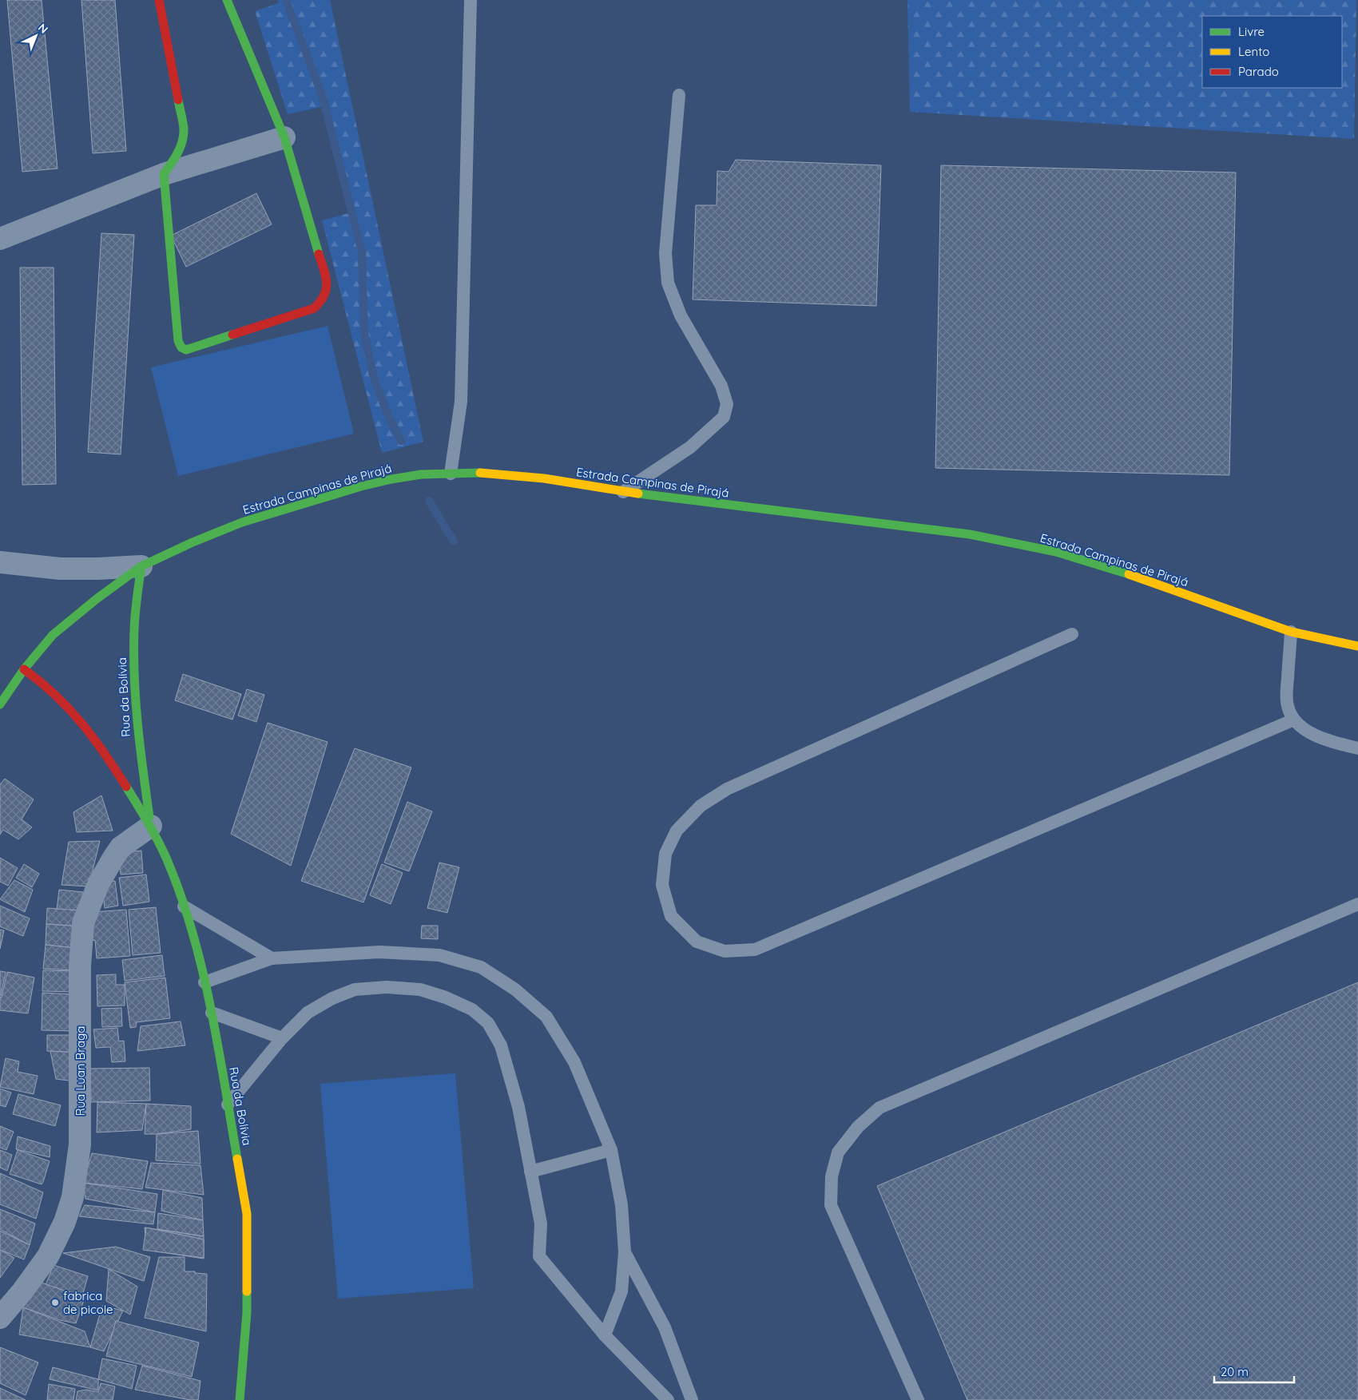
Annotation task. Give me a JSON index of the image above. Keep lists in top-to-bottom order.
{
  "streets": {
    "main road": ["Estrada Campinas de Pirajá", "Rua da Bolívia"],
    "street": ["Rua Luan Braga"]
  },
  "crossings": [
    ["Estrada Campinas de Pirajá", "Rua da Bolívia"],
    ["Rua da Bolívia", "Rua Luan Braga"]
  ],
  "places": ["fabrica de picole"],
  "legend": ["Livre", "Lento", "Parado"],
  "scale_bar": "20 m",
  "north": "top right"
}
